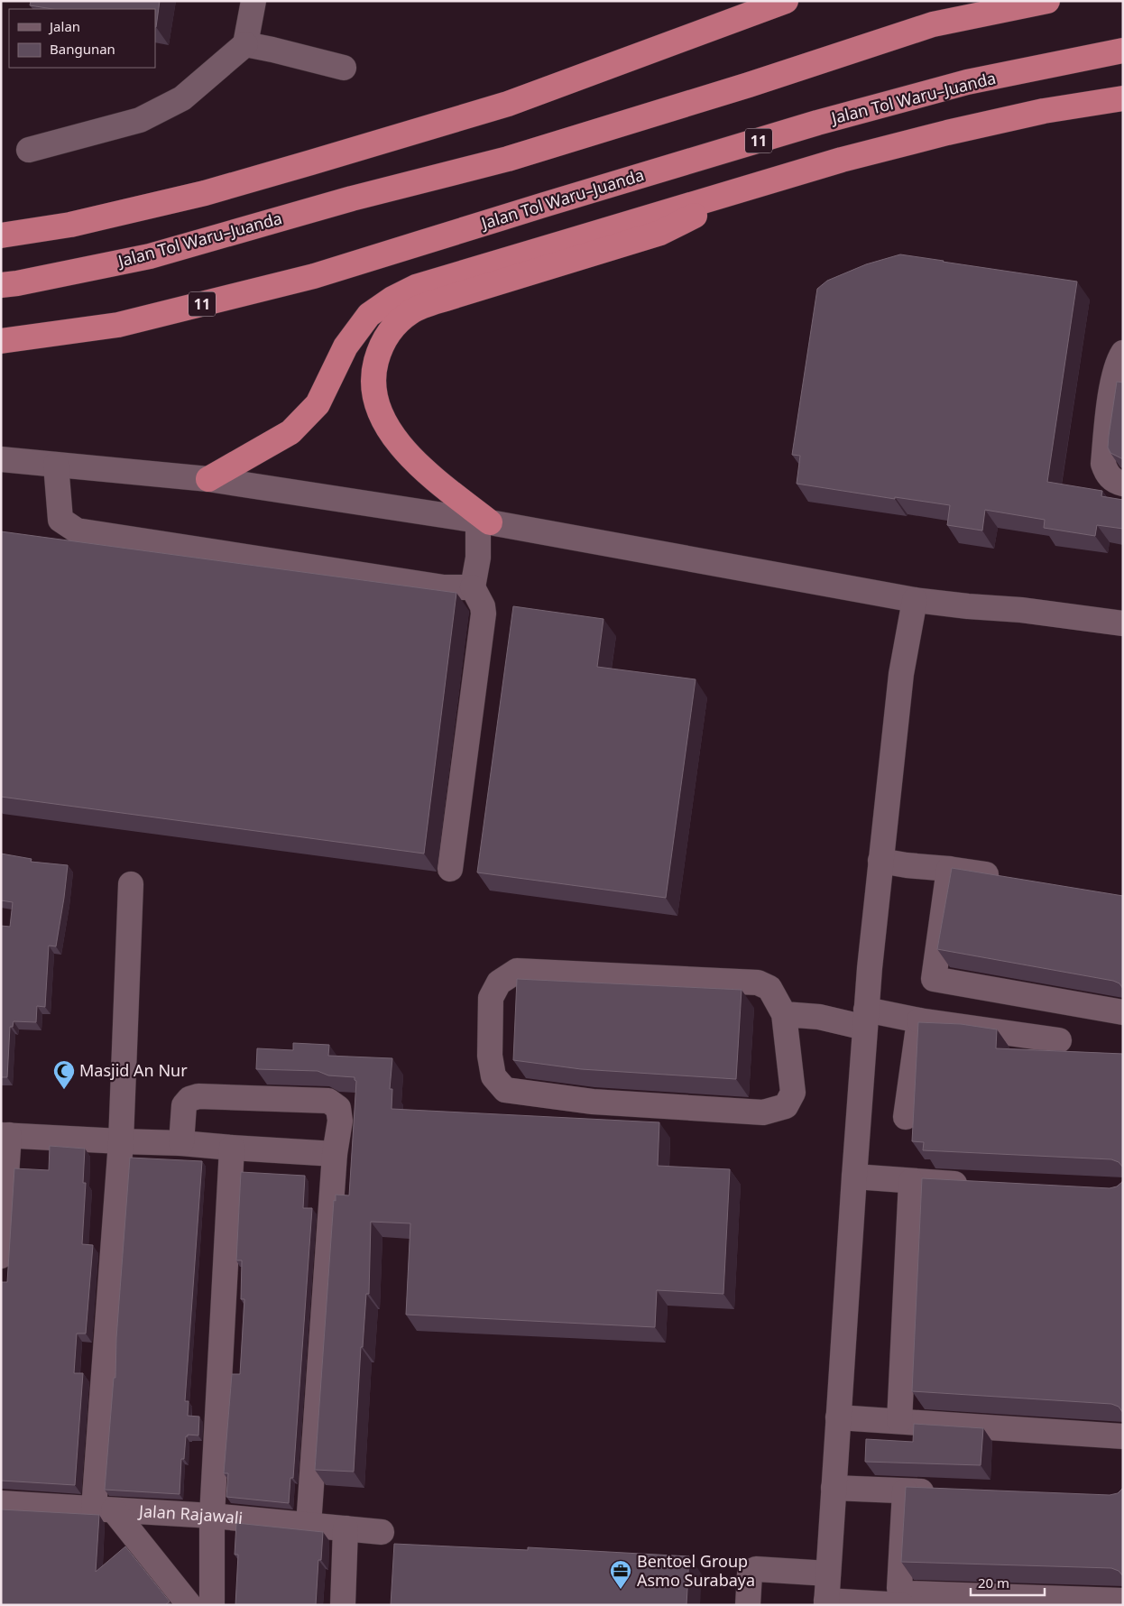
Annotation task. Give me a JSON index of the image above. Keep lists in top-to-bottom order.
{
  "streets": {
    "highway": ["Jalan Tol Waru–Juanda", "11"],
    "street": ["Jalan Rajawali"]
  },
  "places": {
    "mosque": ["Masjid An Nur"],
    "office": ["Bentoel Group Asmo Surabaya"]
  },
  "legend": ["Jalan", "Bangunan"],
  "scale_bar": "20 m"
}
